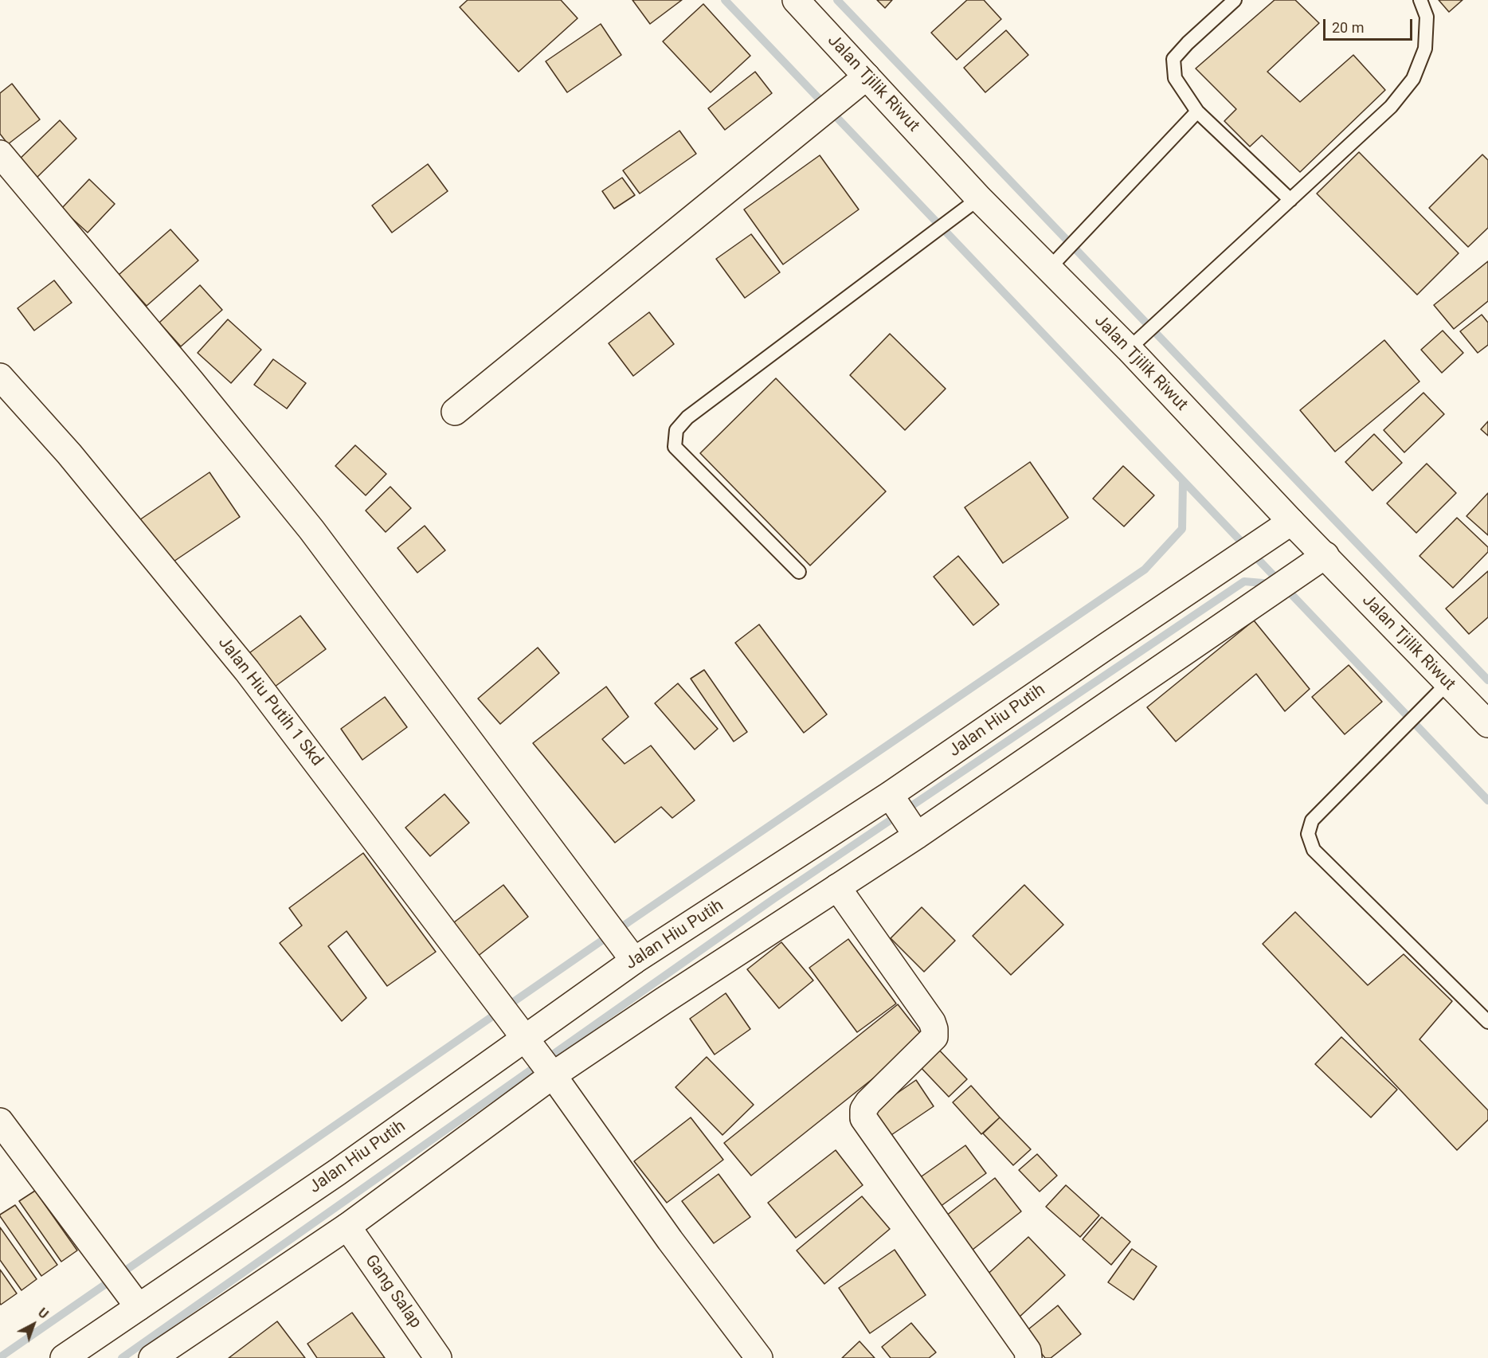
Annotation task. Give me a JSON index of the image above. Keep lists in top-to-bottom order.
{
  "streets": {
    "main road": [
      "Jalan Tjilik Riwut",
      "Jalan Hiu Putih 1 Skd",
      "Jalan Hiu Putih",
      "Gang Salap"
    ]
  },
  "crossings": [
    ["Jalan Tjilik Riwut", "Jalan Hiu Putih"],
    ["Jalan Hiu Putih 1 Skd", "Jalan Hiu Putih"]
  ],
  "scale_bar": "20 m",
  "north": "top right"
}
